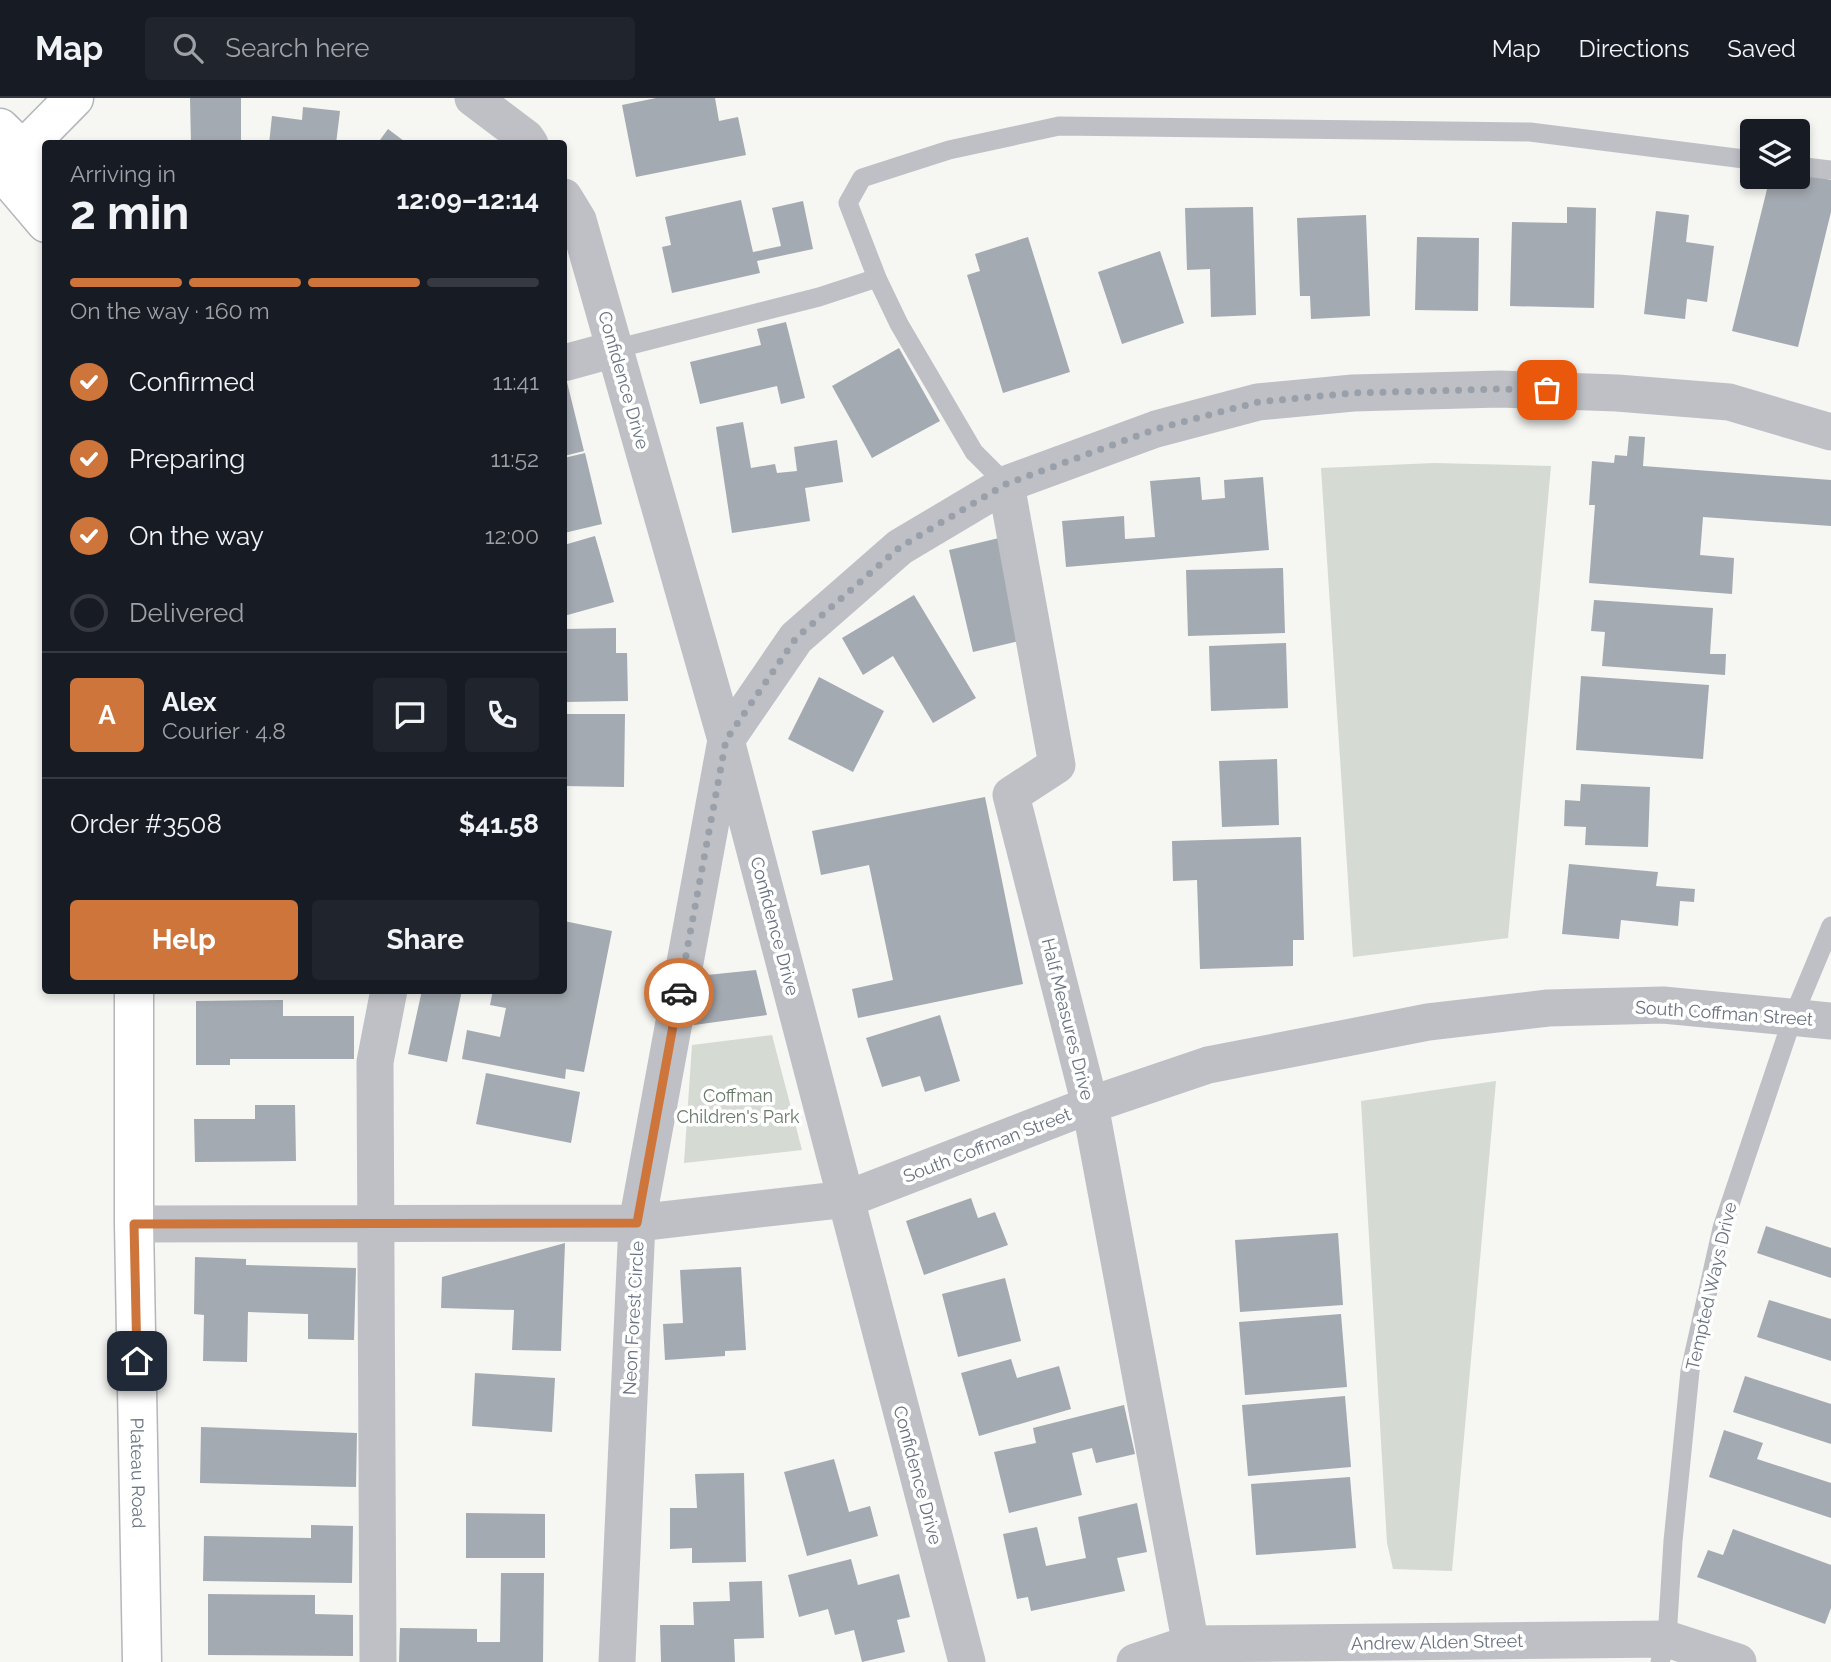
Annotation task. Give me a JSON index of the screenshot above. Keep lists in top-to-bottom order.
{
  "streets": {
    "street": [
      "Confidence Drive",
      "South Coffman Street",
      "Half Measures Drive",
      "Neon Forest Circle",
      "Plateau Road",
      "Andrew Alden Street"
    ],
    "lane": ["Tempted Ways Drive"]
  },
  "crossings": [
    ["Confidence Drive", "South Coffman Street"],
    ["Confidence Drive", "Neon Forest Circle"],
    ["South Coffman Street", "Half Measures Drive"],
    ["South Coffman Street", "Tempted Ways Drive"],
    ["South Coffman Street", "Neon Forest Circle"],
    ["South Coffman Street", "Plateau Road"],
    ["Half Measures Drive", "Neon Forest Circle"],
    ["Half Measures Drive", "Andrew Alden Street"],
    ["Tempted Ways Drive", "Andrew Alden Street"]
  ],
  "parks": ["Coffman Children's Park"],
  "page": {
    "header": "Map",
    "search": "Search here",
    "nav": ["Map", "Directions", "Saved"],
    "heading": ["2 min", "Arriving in", "12:09–12:14"],
    "panel": [
      "Alex",
      "Courier · 4.8",
      "Order #3508",
      "$41.58"
    ],
    "bar": "On the way · 160 m",
    "list": [
      ["Confirmed", "11:41"],
      ["Preparing", "11:52"],
      ["On the way", "12:00"],
      "Delivered"
    ],
    "round": "A",
    "buttons": ["Help", "Share"]
  }
}
